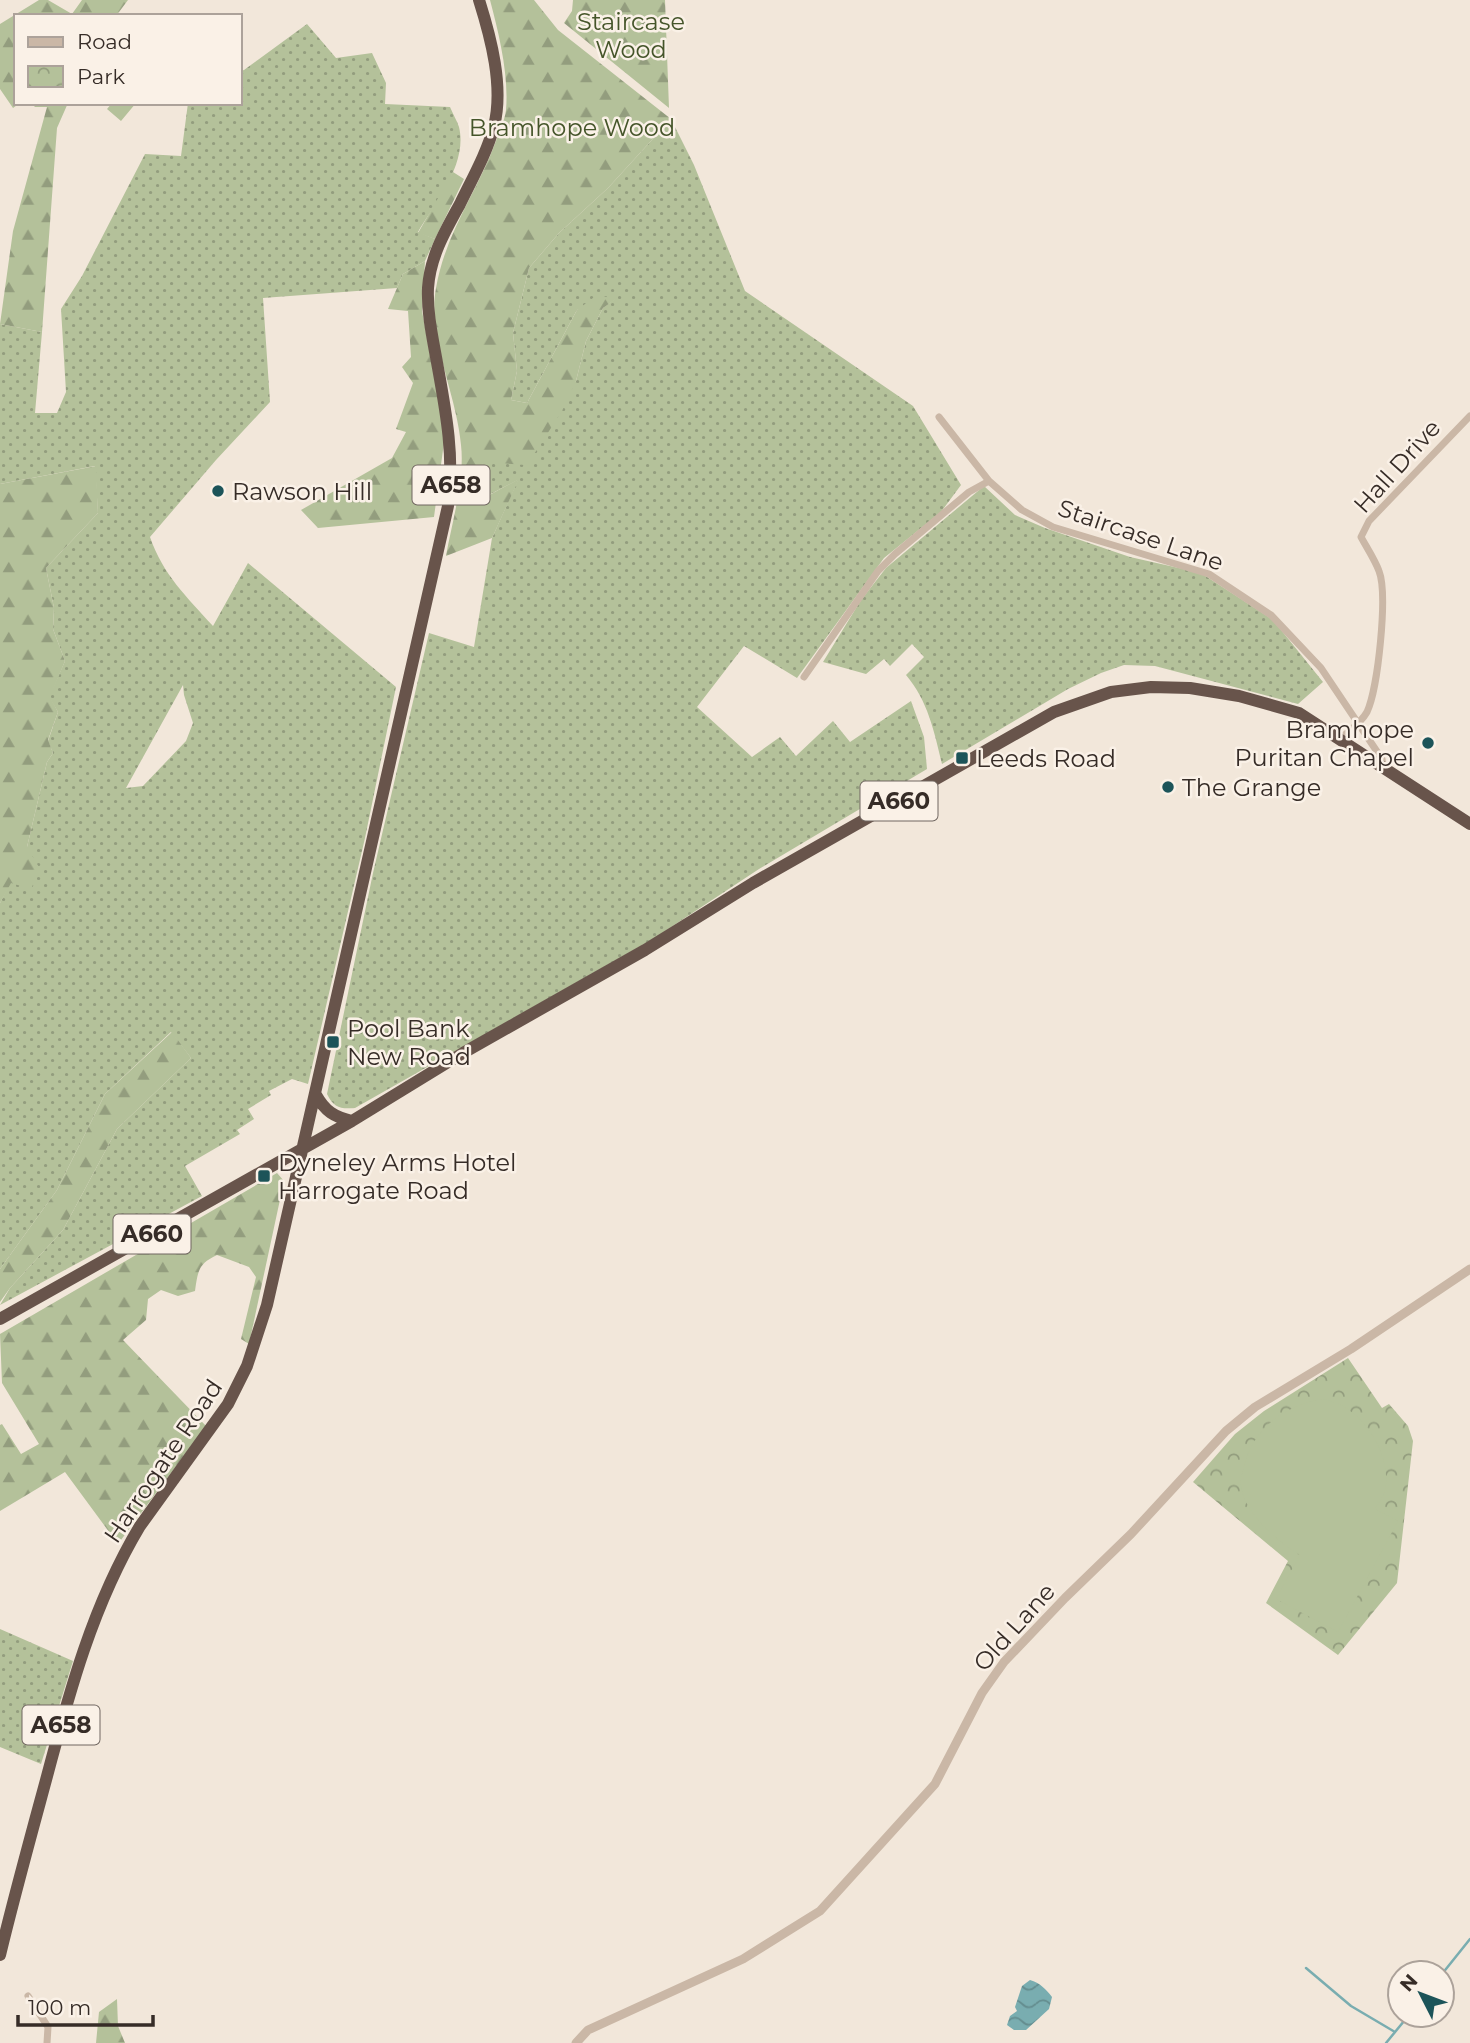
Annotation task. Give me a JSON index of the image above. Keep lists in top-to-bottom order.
{
  "streets": {
    "highway": ["A658", "A660", "Harrogate Road"],
    "street": ["Hall Drive", "Staircase Lane", "Old Lane"]
  },
  "crossings": [
    ["Hall Drive", "Staircase Lane"],
    ["Hall Drive", "A660"],
    ["A658", "A660"],
    ["A658", "Harrogate Road"],
    ["Staircase Lane", "A660"],
    ["A660", "Harrogate Road"]
  ],
  "parks": ["Staircase Wood", "Bramhope Wood"],
  "places": {
    "other": ["Rawson Hill", "Bramhope Puritan Chapel", "The Grange"],
    "transit": ["Leeds Road", "Pool Bank New Road", "Dyneley Arms Hotel Harrogate Road"]
  },
  "legend": ["Road", "Park"],
  "scale_bar": "100 m",
  "north": "top left"
}
